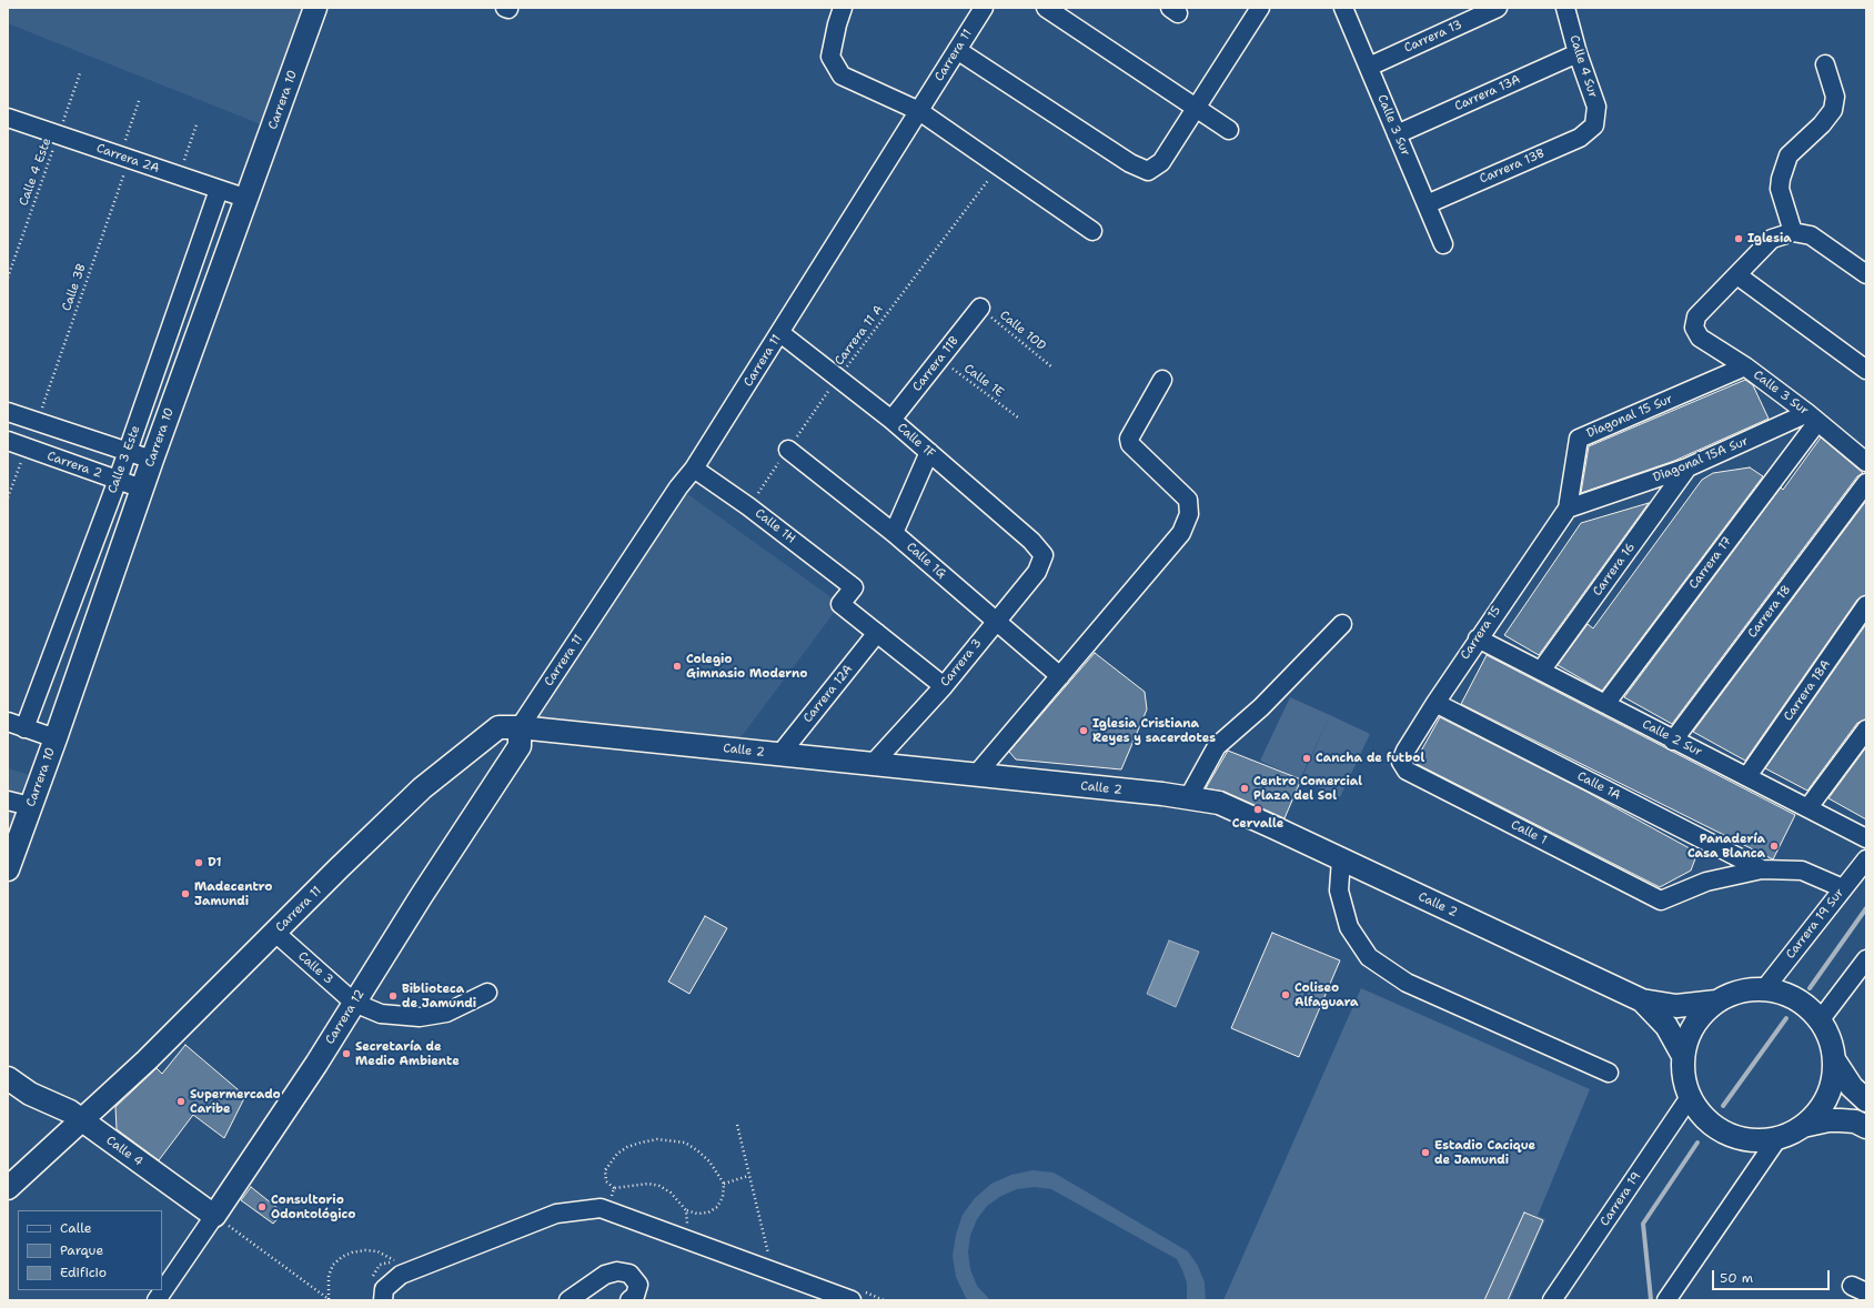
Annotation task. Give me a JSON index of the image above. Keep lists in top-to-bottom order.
{
  "streets": {
    "main road": [
      "Carrera 11",
      "Carrera 10",
      "Calle 2",
      "Carrera 12",
      "Calle 4"
    ],
    "street": [
      "Carrera 13",
      "Calle 4 Sur",
      "Carrera 13A",
      "Calle 3 Sur",
      "Carrera 2A",
      "Carrera 13B",
      "Carrera 11B",
      "Diagonal 15 Sur",
      "Calle 1F",
      "Calle 3 Este",
      "Diagonal 15A Sur",
      "Carrera 2",
      "Calle 1H",
      "Calle 1G",
      "Carrera 17",
      "Carrera 16",
      "Carrera 18",
      "Carrera 15",
      "Carrera 3",
      "Carrera 18A",
      "Carrera 12A",
      "Calle 2 Sur",
      "Calle 1A",
      "Calle 1",
      "Carrera 19 Sur",
      "Calle 3",
      "Carrera 19"
    ],
    "path": [
      "Calle 4 Este",
      "Calle 3B",
      "Calle 10D",
      "Carrera 11 A",
      "Calle 1E"
    ]
  },
  "crossings": [
    ["Carrera 13", "Calle 3 Sur"],
    ["Carrera 11", "Calle 1F"],
    ["Carrera 11", "Calle 1H"],
    ["Carrera 11", "Calle 2"],
    ["Carrera 11", "Calle 3"],
    ["Carrera 11", "Carrera 12"],
    ["Carrera 11", "Calle 4"],
    ["Calle 4 Sur", "Carrera 13A"],
    ["Calle 4 Sur", "Carrera 13B"],
    ["Carrera 13A", "Calle 3 Sur"],
    ["Carrera 10", "Carrera 2A"],
    ["Carrera 10", "Carrera 2"],
    ["Calle 3 Sur", "Carrera 13B"],
    ["Calle 3 Sur", "Diagonal 15 Sur"],
    ["Calle 3 Sur", "Diagonal 15A Sur"],
    ["Calle 3 Sur", "Carrera 17"],
    ["Carrera 2A", "Calle 4 Este"],
    ["Carrera 2A", "Calle 3B"],
    ["Carrera 2A", "Calle 3 Este"],
    ["Calle 10D", "Carrera 11B"],
    ["Carrera 11 A", "Calle 1F"],
    ["Carrera 11 A", "Calle 1H"],
    ["Carrera 11 A", "Calle 1G"],
    ["Carrera 11B", "Calle 1E"],
    ["Carrera 11B", "Calle 1F"],
    ["Diagonal 15 Sur", "Diagonal 15A Sur"],
    ["Diagonal 15 Sur", "Carrera 15"],
    ["Calle 1F", "Carrera 3"],
    ["Calle 3 Este", "Carrera 2"],
    ["Diagonal 15A Sur", "Carrera 17"],
    ["Diagonal 15A Sur", "Carrera 16"],
    ["Diagonal 15A Sur", "Carrera 15"],
    ["Calle 1H", "Carrera 12A"],
    ["Calle 1G", "Carrera 3"],
    ["Carrera 17", "Calle 2 Sur"],
    ["Carrera 16", "Calle 2 Sur"],
    ["Carrera 18", "Calle 2 Sur"],
    ["Carrera 15", "Calle 2 Sur"],
    ["Carrera 15", "Calle 1A"],
    ["Carrera 15", "Calle 1"],
    ["Carrera 3", "Calle 2"],
    ["Carrera 18A", "Calle 2 Sur"],
    ["Carrera 12A", "Calle 2"],
    ["Calle 2", "Carrera 19 Sur"],
    ["Calle 2", "Carrera 12"],
    ["Calle 2", "Carrera 19"],
    ["Calle 1A", "Calle 1"],
    ["Carrera 19 Sur", "Carrera 19"],
    ["Calle 3", "Carrera 12"],
    ["Carrera 12", "Calle 4"]
  ],
  "places": [
    "Iglesia",
    "Colegio Gimnasio Moderno",
    "Iglesia Cristiana Reyes y sacerdotes",
    "Cancha de futbol",
    "Centro Comercial Plaza del Sol",
    "Cervalle",
    "Panadería Casa Blanca",
    "D1",
    "Madecentro Jamundi",
    "Coliseo Alfaguara",
    "Biblioteca de Jamundi",
    "Secretaría de Medio Ambiente",
    "Supermercado Caribe",
    "Estadio Cacique de Jamundi",
    "Consultorio Odontológico"
  ],
  "legend": ["Calle", "Parque", "Edificio"],
  "scale_bar": "50 m"
}
